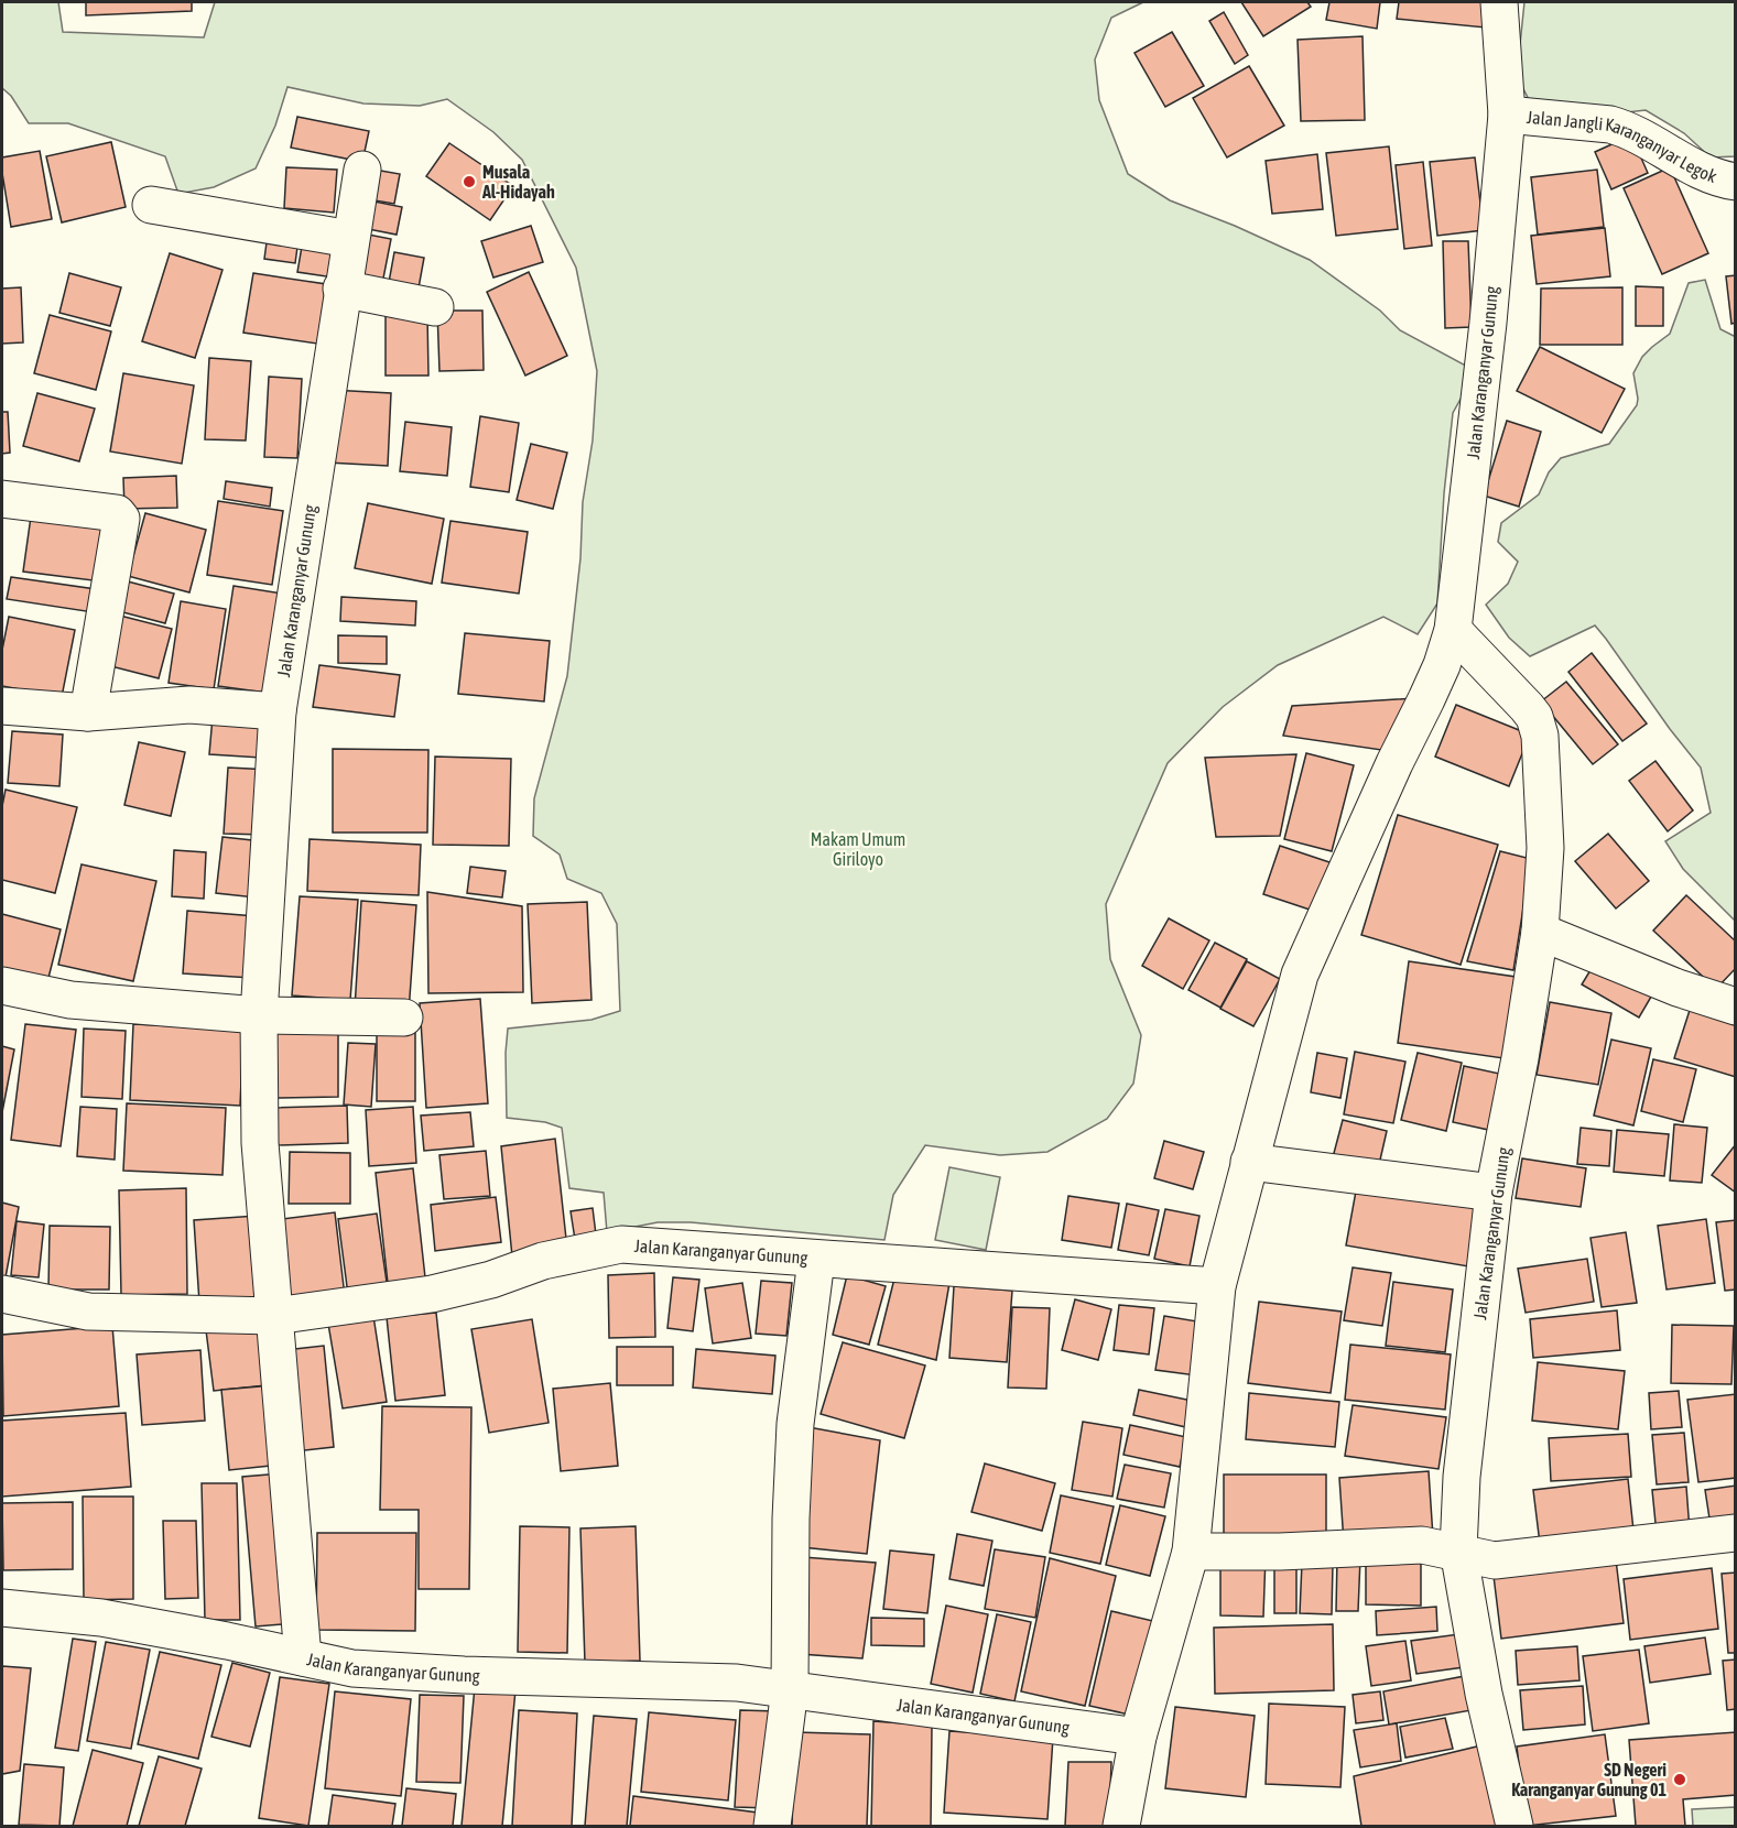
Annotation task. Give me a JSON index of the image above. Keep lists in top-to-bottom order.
{
  "streets": {
    "street": ["Jalan Jangli Karanganyar Legok", "Jalan Karanganyar Gunung"]
  },
  "crossings": [
    ["Jalan Jangli Karanganyar Legok", "Jalan Karanganyar Gunung"]
  ],
  "parks": ["Makam Umum Giriloyo"],
  "places": ["Musala Al-Hidayah", "SD Negeri Karanganyar Gunung 01"]
}
